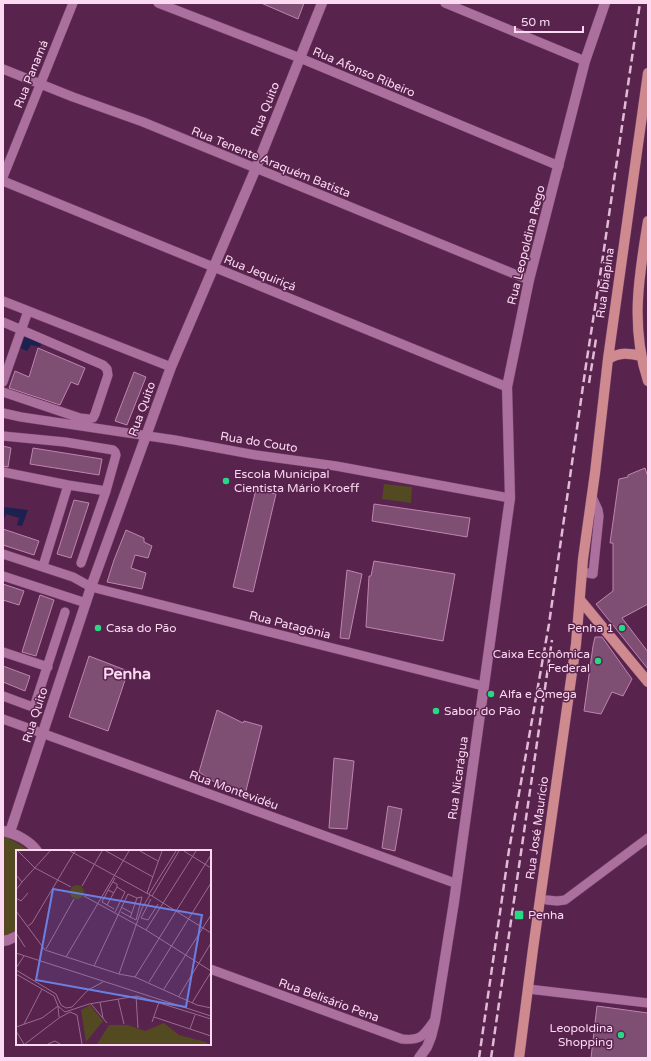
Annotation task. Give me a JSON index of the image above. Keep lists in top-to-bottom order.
{
  "streets": {
    "main road": [
      "Rua Quito",
      "Rua Leopoldina Rego",
      "Rua Ibiapina",
      "Rua Nicarágua",
      "Rua José Maurício"
    ],
    "street": [
      "Rua Afonso Ribeiro",
      "Rua Panamá",
      "Rua Tenente Araquém Batista",
      "Rua Jequiriçá",
      "Rua do Couto",
      "Rua Patagônia",
      "Rua Montevidéu",
      "Rua Belisário Pena"
    ]
  },
  "crossings": [
    ["Rua Afonso Ribeiro", "Rua Quito"],
    ["Rua Afonso Ribeiro", "Rua Leopoldina Rego"],
    ["Rua Panamá", "Rua Tenente Araquém Batista"],
    ["Rua Quito", "Rua Tenente Araquém Batista"],
    ["Rua Quito", "Rua Jequiriçá"],
    ["Rua Quito", "Rua do Couto"],
    ["Rua Quito", "Rua Patagônia"],
    ["Rua Quito", "Rua Montevidéu"],
    ["Rua Tenente Araquém Batista", "Rua Leopoldina Rego"],
    ["Rua Leopoldina Rego", "Rua Jequiriçá"],
    ["Rua Leopoldina Rego", "Rua do Couto"],
    ["Rua Leopoldina Rego", "Rua Nicarágua"],
    ["Rua Ibiapina", "Rua José Maurício"],
    ["Rua do Couto", "Rua Nicarágua"],
    ["Rua Patagônia", "Rua Nicarágua"],
    ["Rua Nicarágua", "Rua Montevidéu"],
    ["Rua Nicarágua", "Rua Belisário Pena"]
  ],
  "districts": ["Penha"],
  "places": {
    "other": [
      "Escola Municipal Cientista Mário Kroeff",
      "Casa do Pão",
      "Penha 1",
      "Caixa Econômica Federal",
      "Alfa e Ômega",
      "Sabor do Pão",
      "Leopoldina Shopping"
    ],
    "transit": ["Penha"]
  },
  "scale_bar": "50 m"
}
